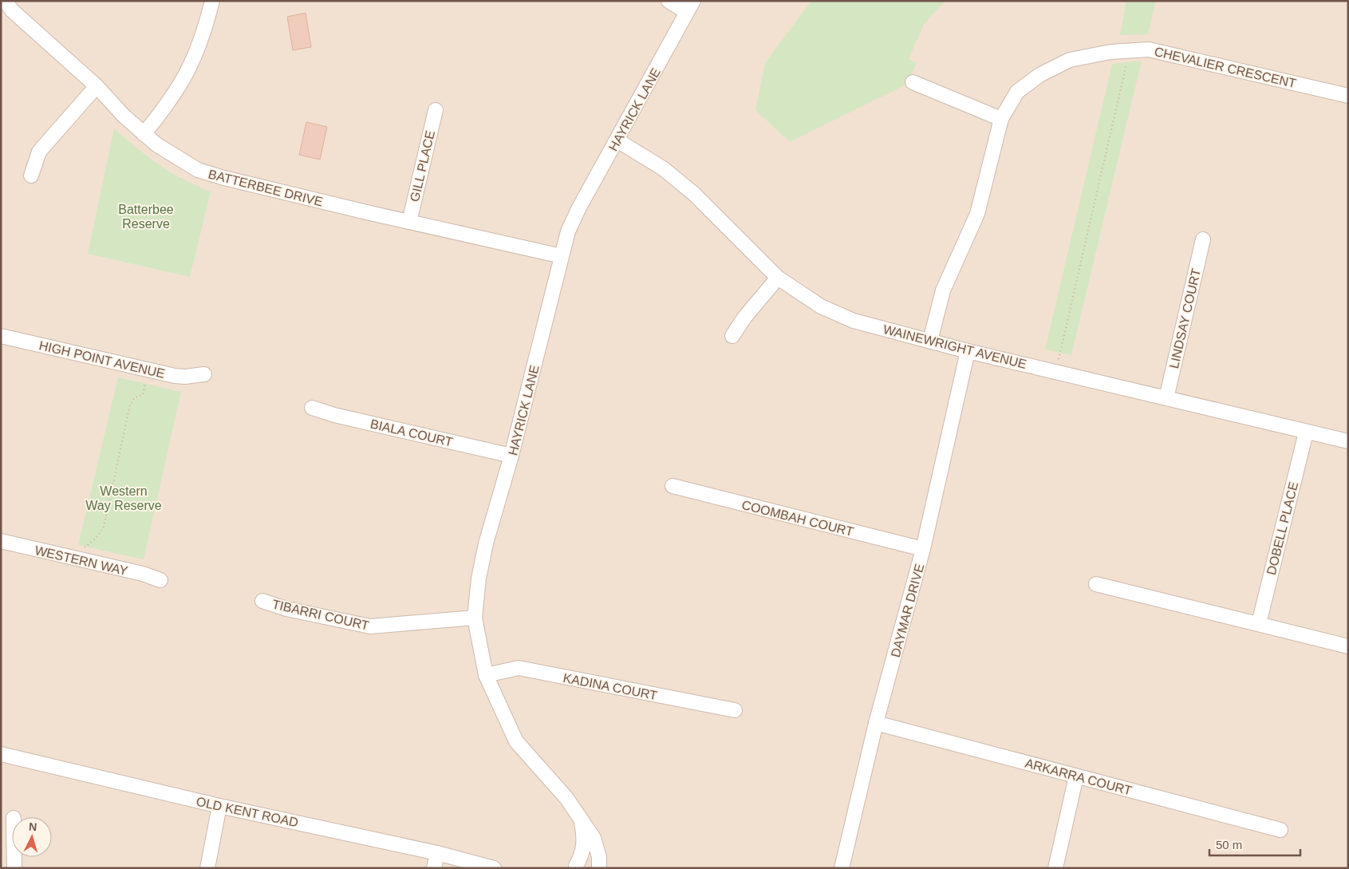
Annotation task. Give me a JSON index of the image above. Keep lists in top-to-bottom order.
{
  "streets": {
    "street": [
      "CHEVALIER CRESCENT",
      "HAYRICK LANE",
      "GILL PLACE",
      "BATTERBEE DRIVE",
      "LINDSAY COURT",
      "WAINEWRIGHT AVENUE",
      "HIGH POINT AVENUE",
      "BIALA COURT",
      "COOMBAH COURT",
      "DOBELL PLACE",
      "WESTERN WAY",
      "DAYMAR DRIVE",
      "TIBARRI COURT",
      "KADINA COURT",
      "ARKARRA COURT",
      "OLD KENT ROAD"
    ]
  },
  "crossings": [
    ["CHEVALIER CRESCENT", "WAINEWRIGHT AVENUE"],
    ["HAYRICK LANE", "BATTERBEE DRIVE"],
    ["HAYRICK LANE", "WAINEWRIGHT AVENUE"],
    ["HAYRICK LANE", "BIALA COURT"],
    ["HAYRICK LANE", "TIBARRI COURT"],
    ["HAYRICK LANE", "KADINA COURT"],
    ["GILL PLACE", "BATTERBEE DRIVE"],
    ["LINDSAY COURT", "WAINEWRIGHT AVENUE"],
    ["WAINEWRIGHT AVENUE", "DOBELL PLACE"],
    ["WAINEWRIGHT AVENUE", "DAYMAR DRIVE"],
    ["COOMBAH COURT", "DAYMAR DRIVE"],
    ["DAYMAR DRIVE", "ARKARRA COURT"]
  ],
  "parks": ["Batterbee Reserve", "Western Way Reserve"],
  "scale_bar": "50 m",
  "north": "top"
}
